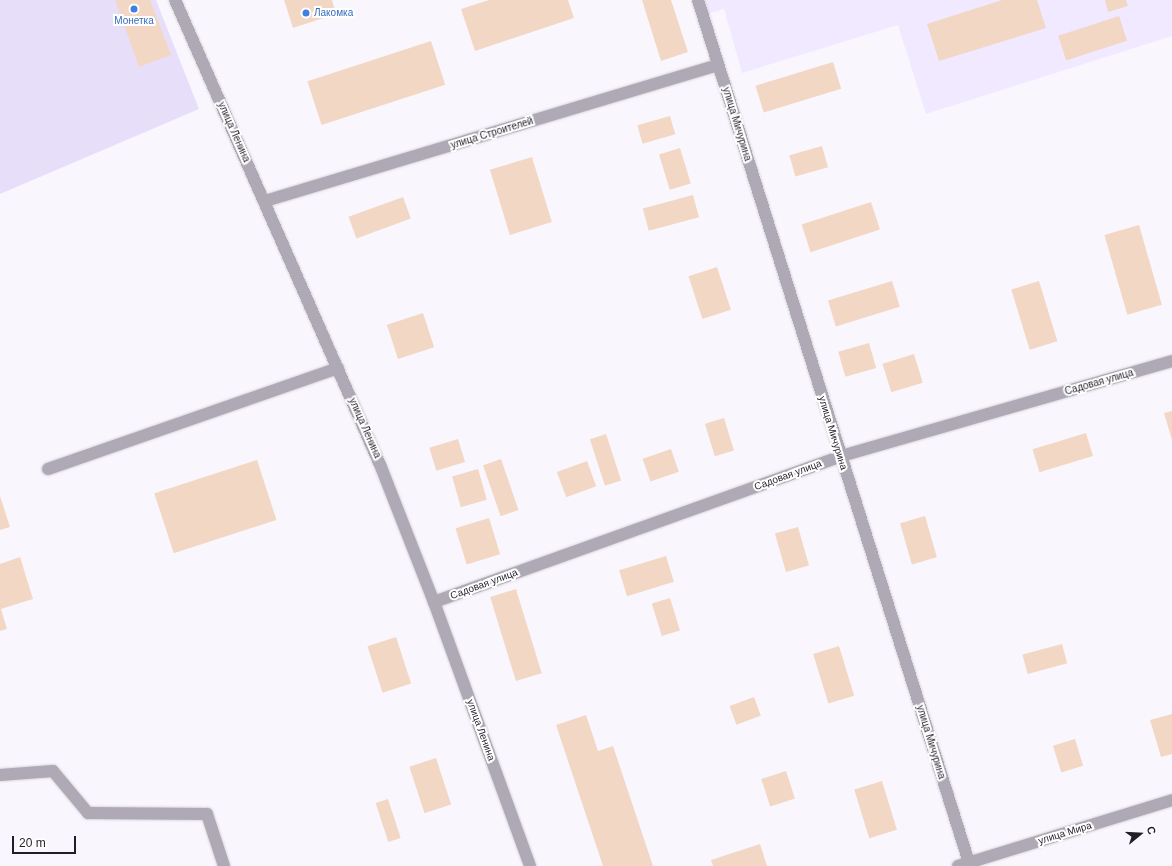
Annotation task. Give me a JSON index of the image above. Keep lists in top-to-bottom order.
{
  "streets": {
    "street": [
      "улица Мичурина",
      "улица Ленина",
      "улица Строителей",
      "Садовая улица",
      "улица Мира"
    ]
  },
  "crossings": [
    ["улица Мичурина", "улица Строителей"],
    ["улица Мичурина", "Садовая улица"],
    ["улица Мичурина", "улица Мира"],
    ["улица Ленина", "улица Строителей"],
    ["улица Ленина", "Садовая улица"]
  ],
  "places": ["Монетка", "Лакомка"],
  "scale_bar": "20 m",
  "north": "right"
}
